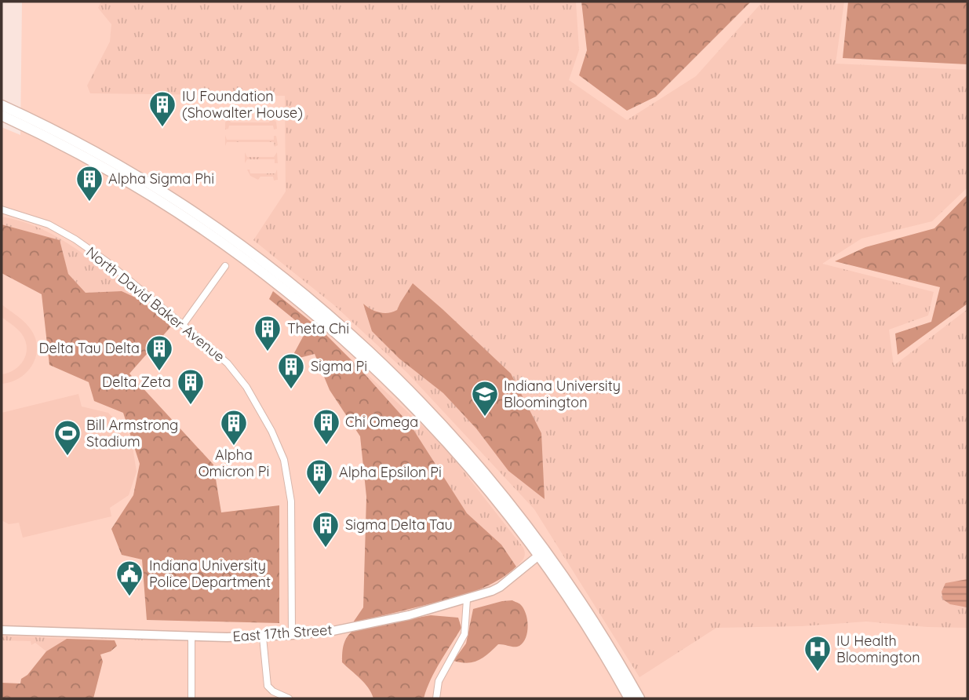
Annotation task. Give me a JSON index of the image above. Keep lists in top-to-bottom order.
{
  "streets": {
    "main road": ["East 17th Street"],
    "street": ["North David Baker Avenue"]
  },
  "crossings": [
    ["North David Baker Avenue", "East 17th Street"]
  ],
  "places": {
    "building": [
      "IU Foundation (Showalter House)",
      "Alpha Sigma Phi",
      "Theta Chi",
      "Delta Tau Delta",
      "Sigma Pi",
      "Delta Zeta",
      "Chi Omega",
      "Alpha Omicron Pi",
      "Alpha Epsilon Pi",
      "Sigma Delta Tau"
    ],
    "school or university": ["Indiana University Bloomington"],
    "sports": ["Bill Armstrong Stadium"],
    "public building": ["Indiana University Police Department"],
    "hospital": ["IU Health Bloomington"]
  }
}
